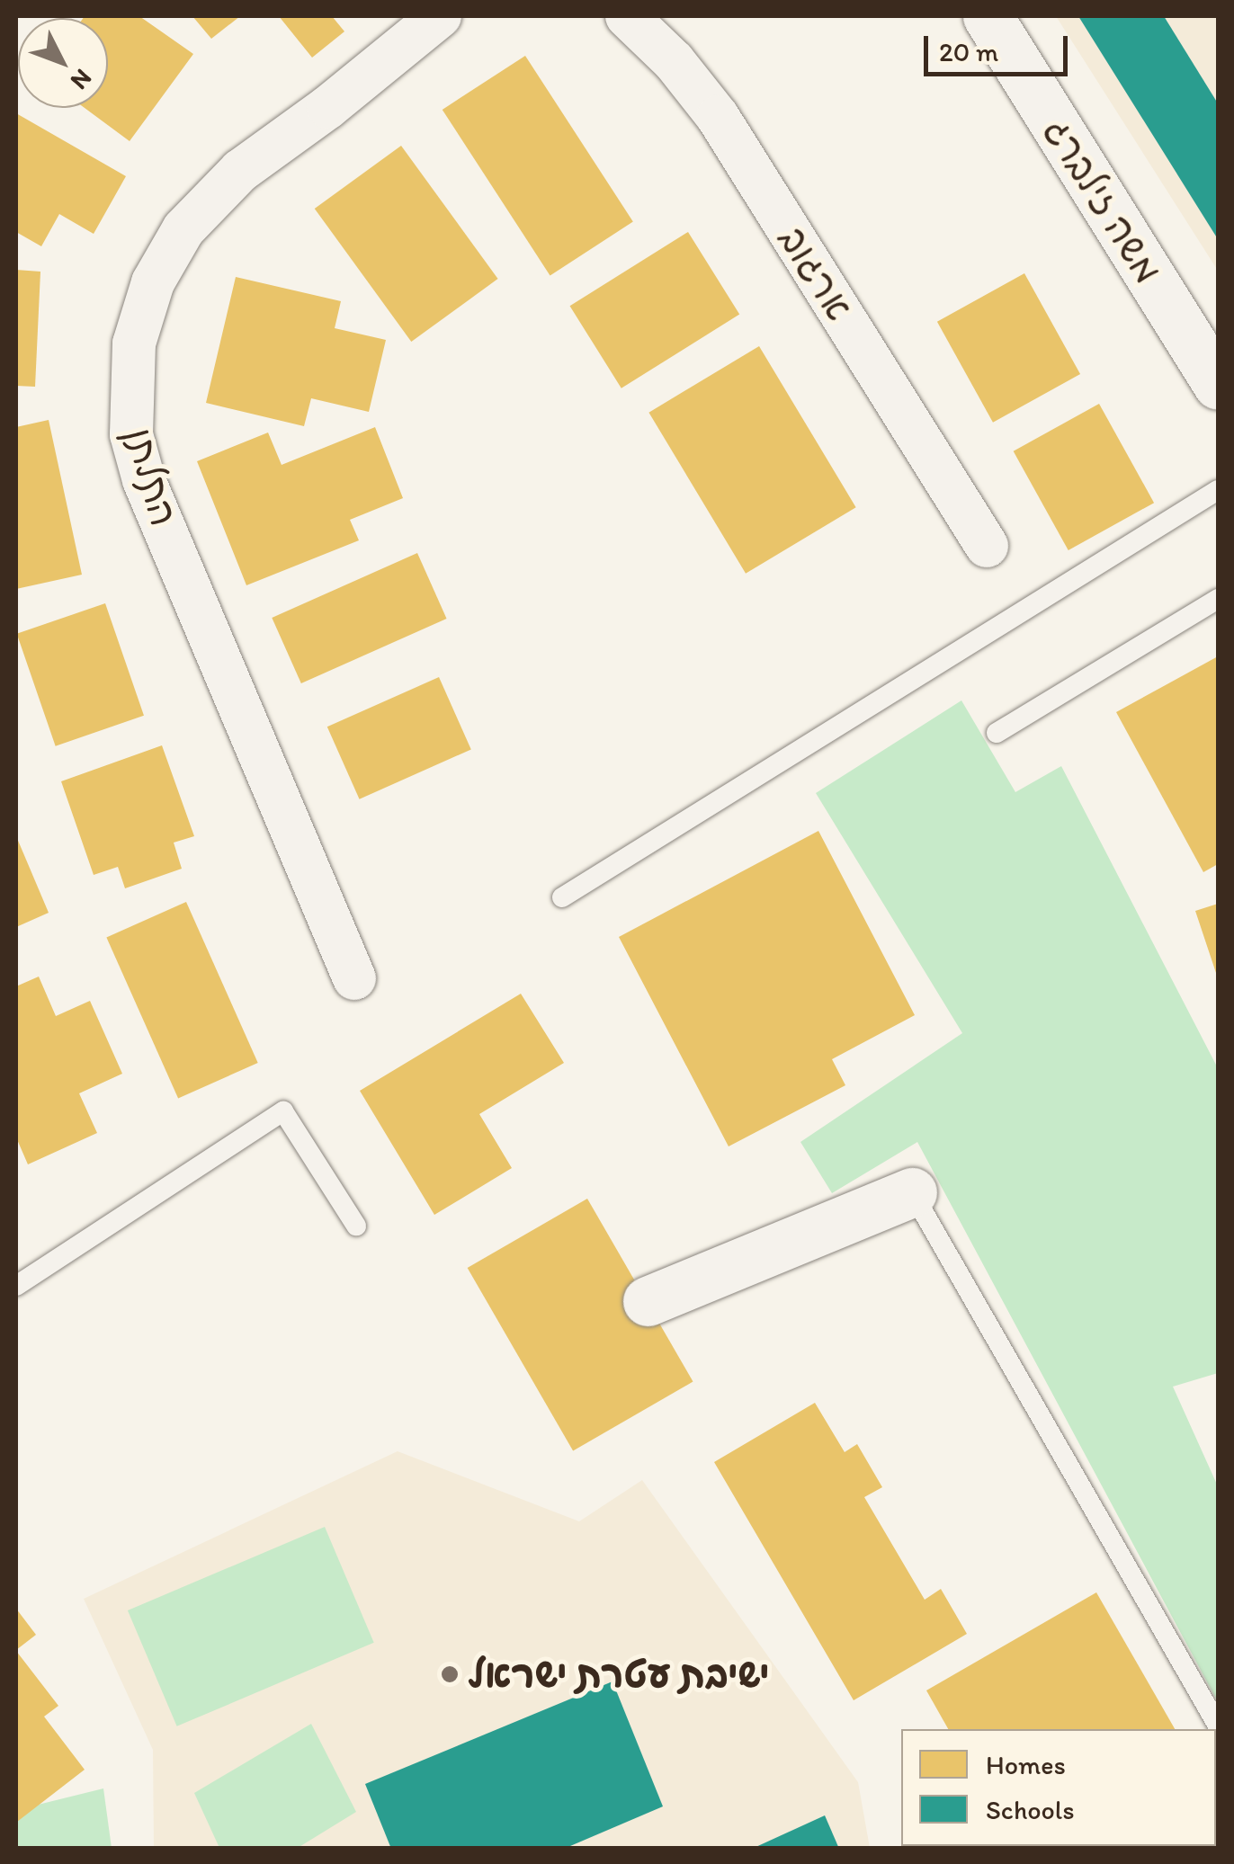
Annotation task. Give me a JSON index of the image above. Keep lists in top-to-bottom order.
{
  "streets": {
    "street": ["משה זילברג", "ארגוב", "התלתן"]
  },
  "places": ["ישיבת עטרת ישראל"],
  "legend": ["Homes", "Schools"],
  "scale_bar": "20 m",
  "north": "bottom right"
}
